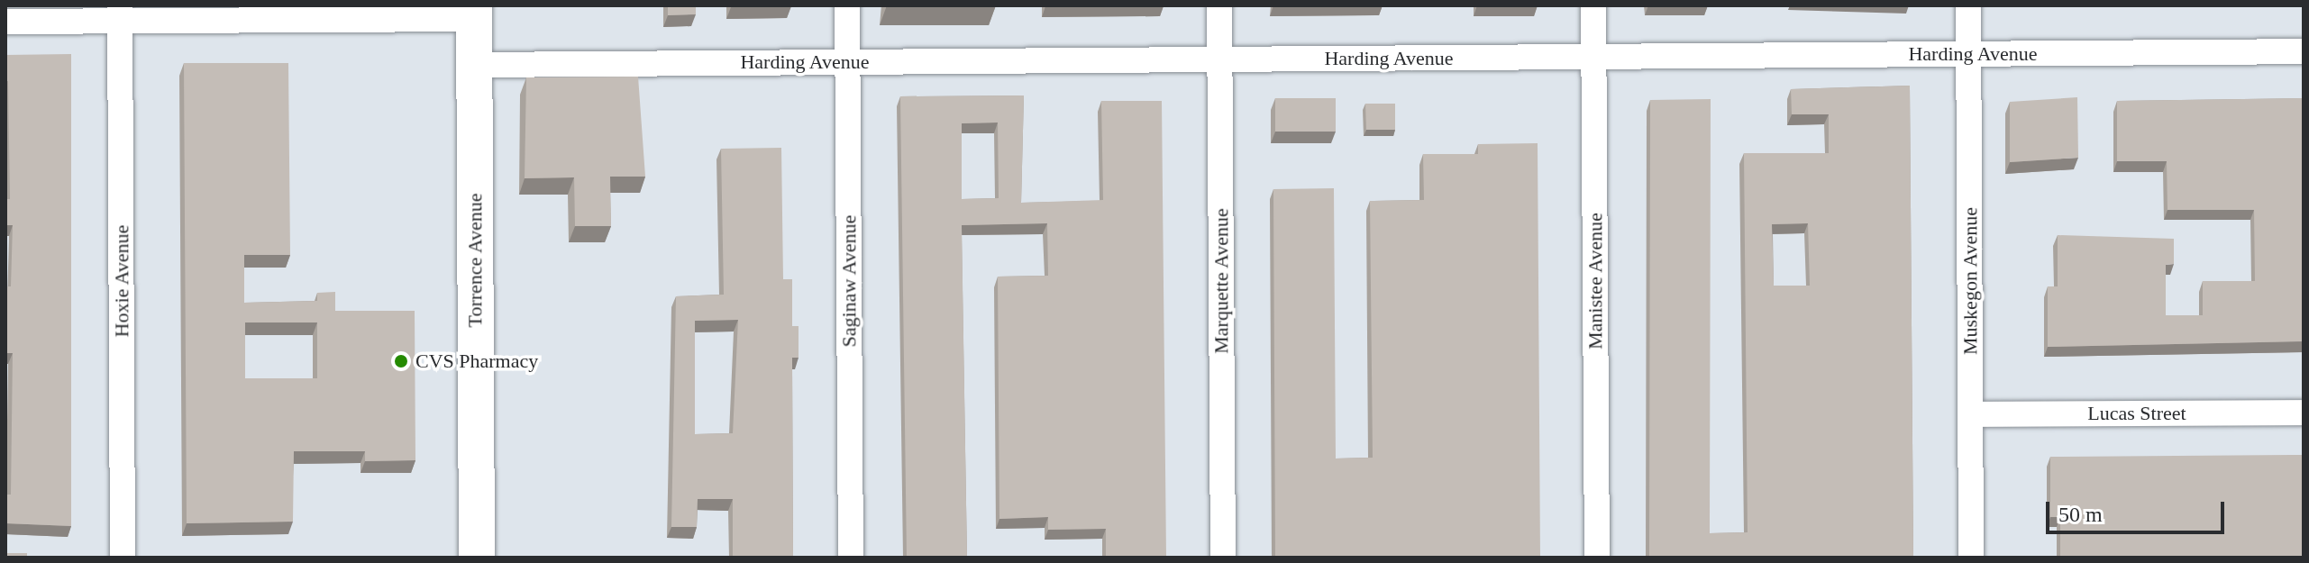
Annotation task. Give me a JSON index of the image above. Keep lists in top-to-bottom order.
{
  "streets": {
    "main road": ["Torrence Avenue"],
    "street": [
      "Harding Avenue",
      "Hoxie Avenue",
      "Saginaw Avenue",
      "Marquette Avenue",
      "Manistee Avenue",
      "Muskegon Avenue",
      "Lucas Street"
    ]
  },
  "crossings": [
    ["Harding Avenue", "Torrence Avenue"],
    ["Harding Avenue", "Saginaw Avenue"],
    ["Harding Avenue", "Marquette Avenue"],
    ["Harding Avenue", "Manistee Avenue"],
    ["Harding Avenue", "Muskegon Avenue"],
    ["Muskegon Avenue", "Lucas Street"]
  ],
  "places": ["CVS Pharmacy"],
  "scale_bar": "50 m"
}
